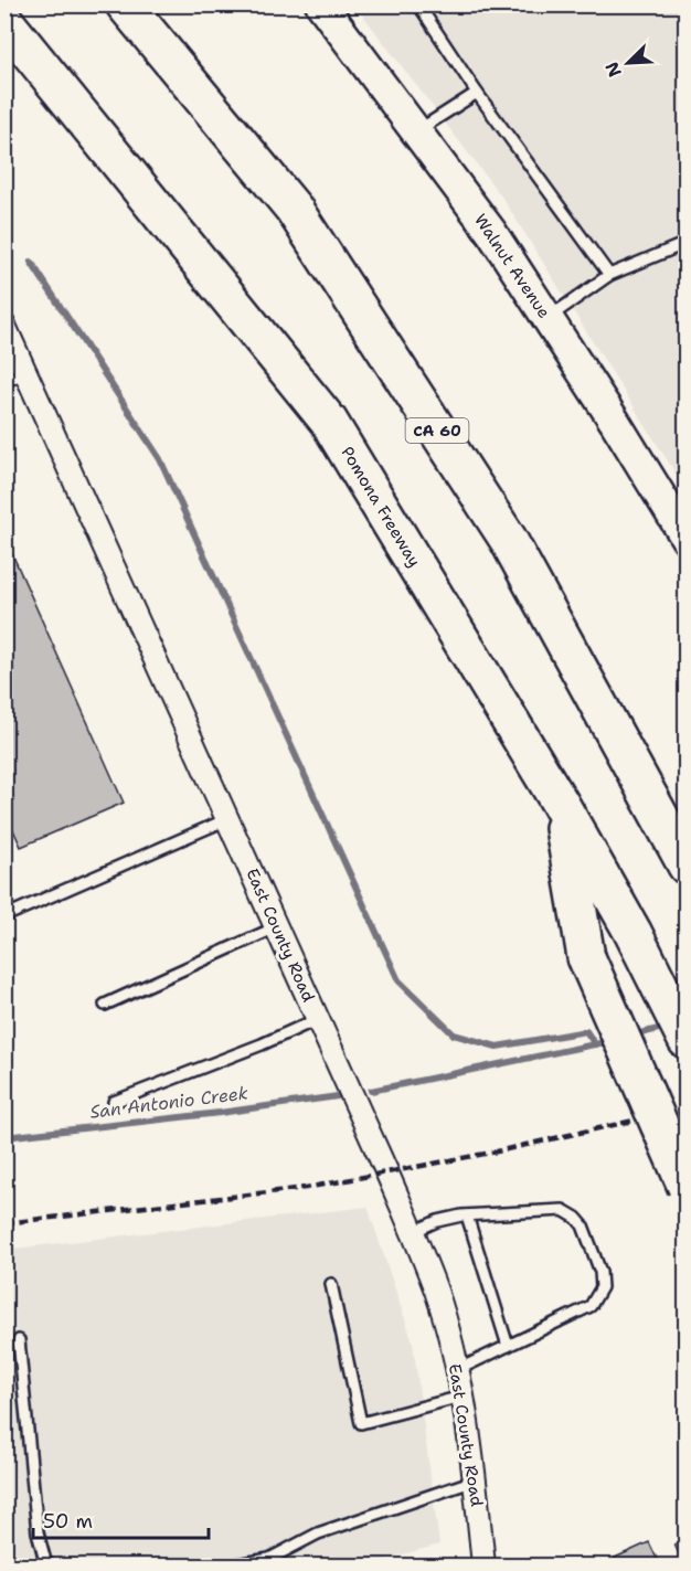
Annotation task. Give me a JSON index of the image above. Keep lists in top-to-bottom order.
{
  "streets": {
    "highway": ["CA 60", "Pomona Freeway"],
    "street": ["Walnut Avenue", "East County Road"]
  },
  "water": ["San Antonio Creek"],
  "scale_bar": "50 m",
  "north": "bottom left"
}
